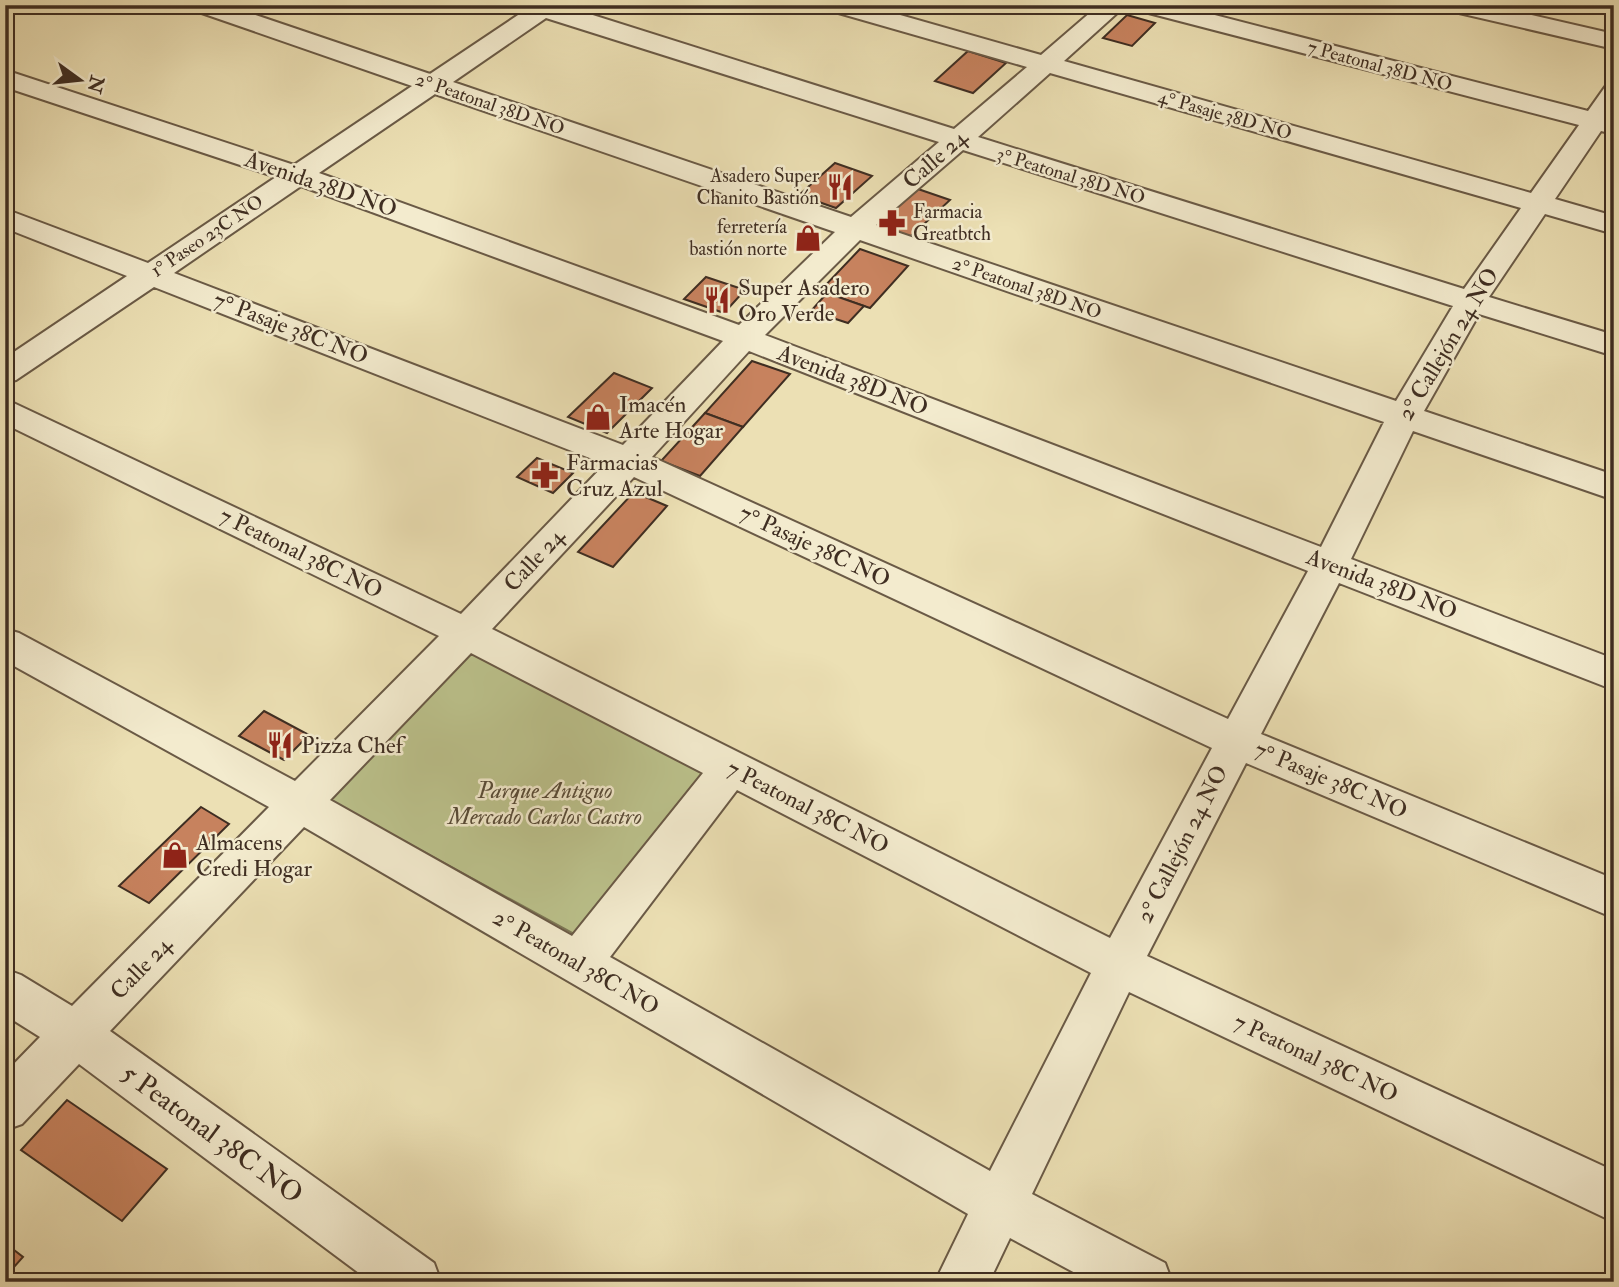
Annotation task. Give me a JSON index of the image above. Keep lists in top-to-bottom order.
{
  "streets": {
    "street": [
      "7 Peatonal 38D NO",
      "2° Peatonal 38D NO",
      "4° Pasaje 38D NO",
      "Calle 24",
      "3° Peatonal 38D NO",
      "Avenida 38D NO",
      "1° Paseo 23C NO",
      "7° Pasaje 38C NO",
      "2° Callejón 24 NO",
      "7 Peatonal 38C NO",
      "2° Peatonal 38C NO",
      "5 Peatonal 38C NO"
    ]
  },
  "crossings": [
    ["7 Peatonal 38D NO", "2° Callejón 24 NO"],
    ["2° Peatonal 38D NO", "Calle 24"],
    ["2° Peatonal 38D NO", "1° Paseo 23C NO"],
    ["2° Peatonal 38D NO", "2° Callejón 24 NO"],
    ["4° Pasaje 38D NO", "Calle 24"],
    ["4° Pasaje 38D NO", "2° Callejón 24 NO"],
    ["Calle 24", "3° Peatonal 38D NO"],
    ["Calle 24", "Avenida 38D NO"],
    ["Calle 24", "7° Pasaje 38C NO"],
    ["Calle 24", "7 Peatonal 38C NO"],
    ["Calle 24", "2° Peatonal 38C NO"],
    ["Calle 24", "5 Peatonal 38C NO"],
    ["3° Peatonal 38D NO", "1° Paseo 23C NO"],
    ["3° Peatonal 38D NO", "2° Callejón 24 NO"],
    ["Avenida 38D NO", "1° Paseo 23C NO"],
    ["Avenida 38D NO", "2° Callejón 24 NO"],
    ["1° Paseo 23C NO", "7° Pasaje 38C NO"],
    ["7° Pasaje 38C NO", "2° Callejón 24 NO"],
    ["2° Callejón 24 NO", "7 Peatonal 38C NO"],
    ["2° Callejón 24 NO", "2° Peatonal 38C NO"]
  ],
  "parks": ["Parque Antiguo Mercado Carlos Castro"],
  "places": {
    "restaurant": ["Asadero Super Chanito Bastión", "Super Asadero Oro Verde", "Pizza Chef"],
    "pharmacy": ["Farmacia Greatbtch", "Farmacias Cruz Azul"],
    "shop": ["ferretería bastión norte", "Imacén Arte Hogar", "Almacens Credi Hogar"]
  },
  "north": "right"
}
